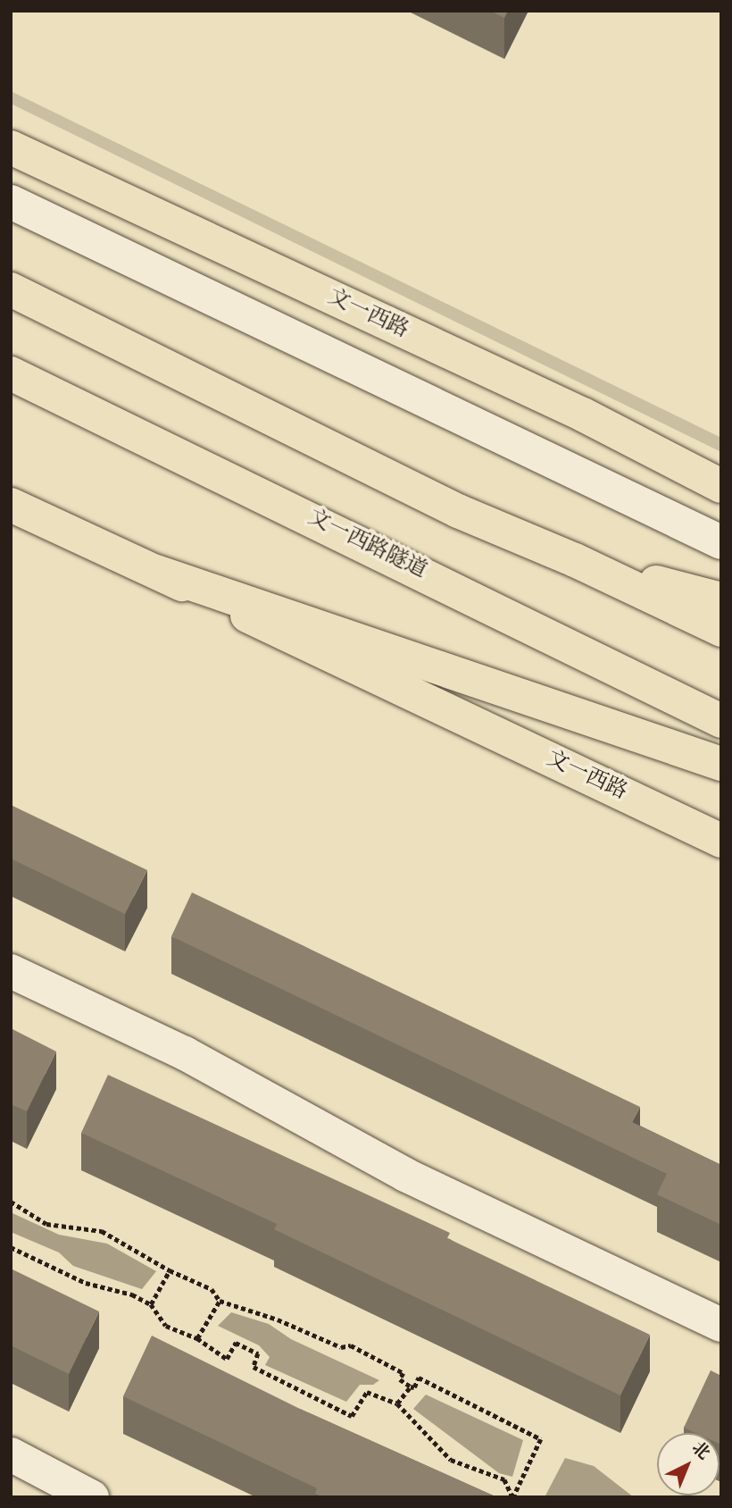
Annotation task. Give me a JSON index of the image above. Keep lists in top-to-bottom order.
{
  "streets": {
    "main road": ["文一西路", "文一西路隧道"]
  },
  "north": "top right"
}
